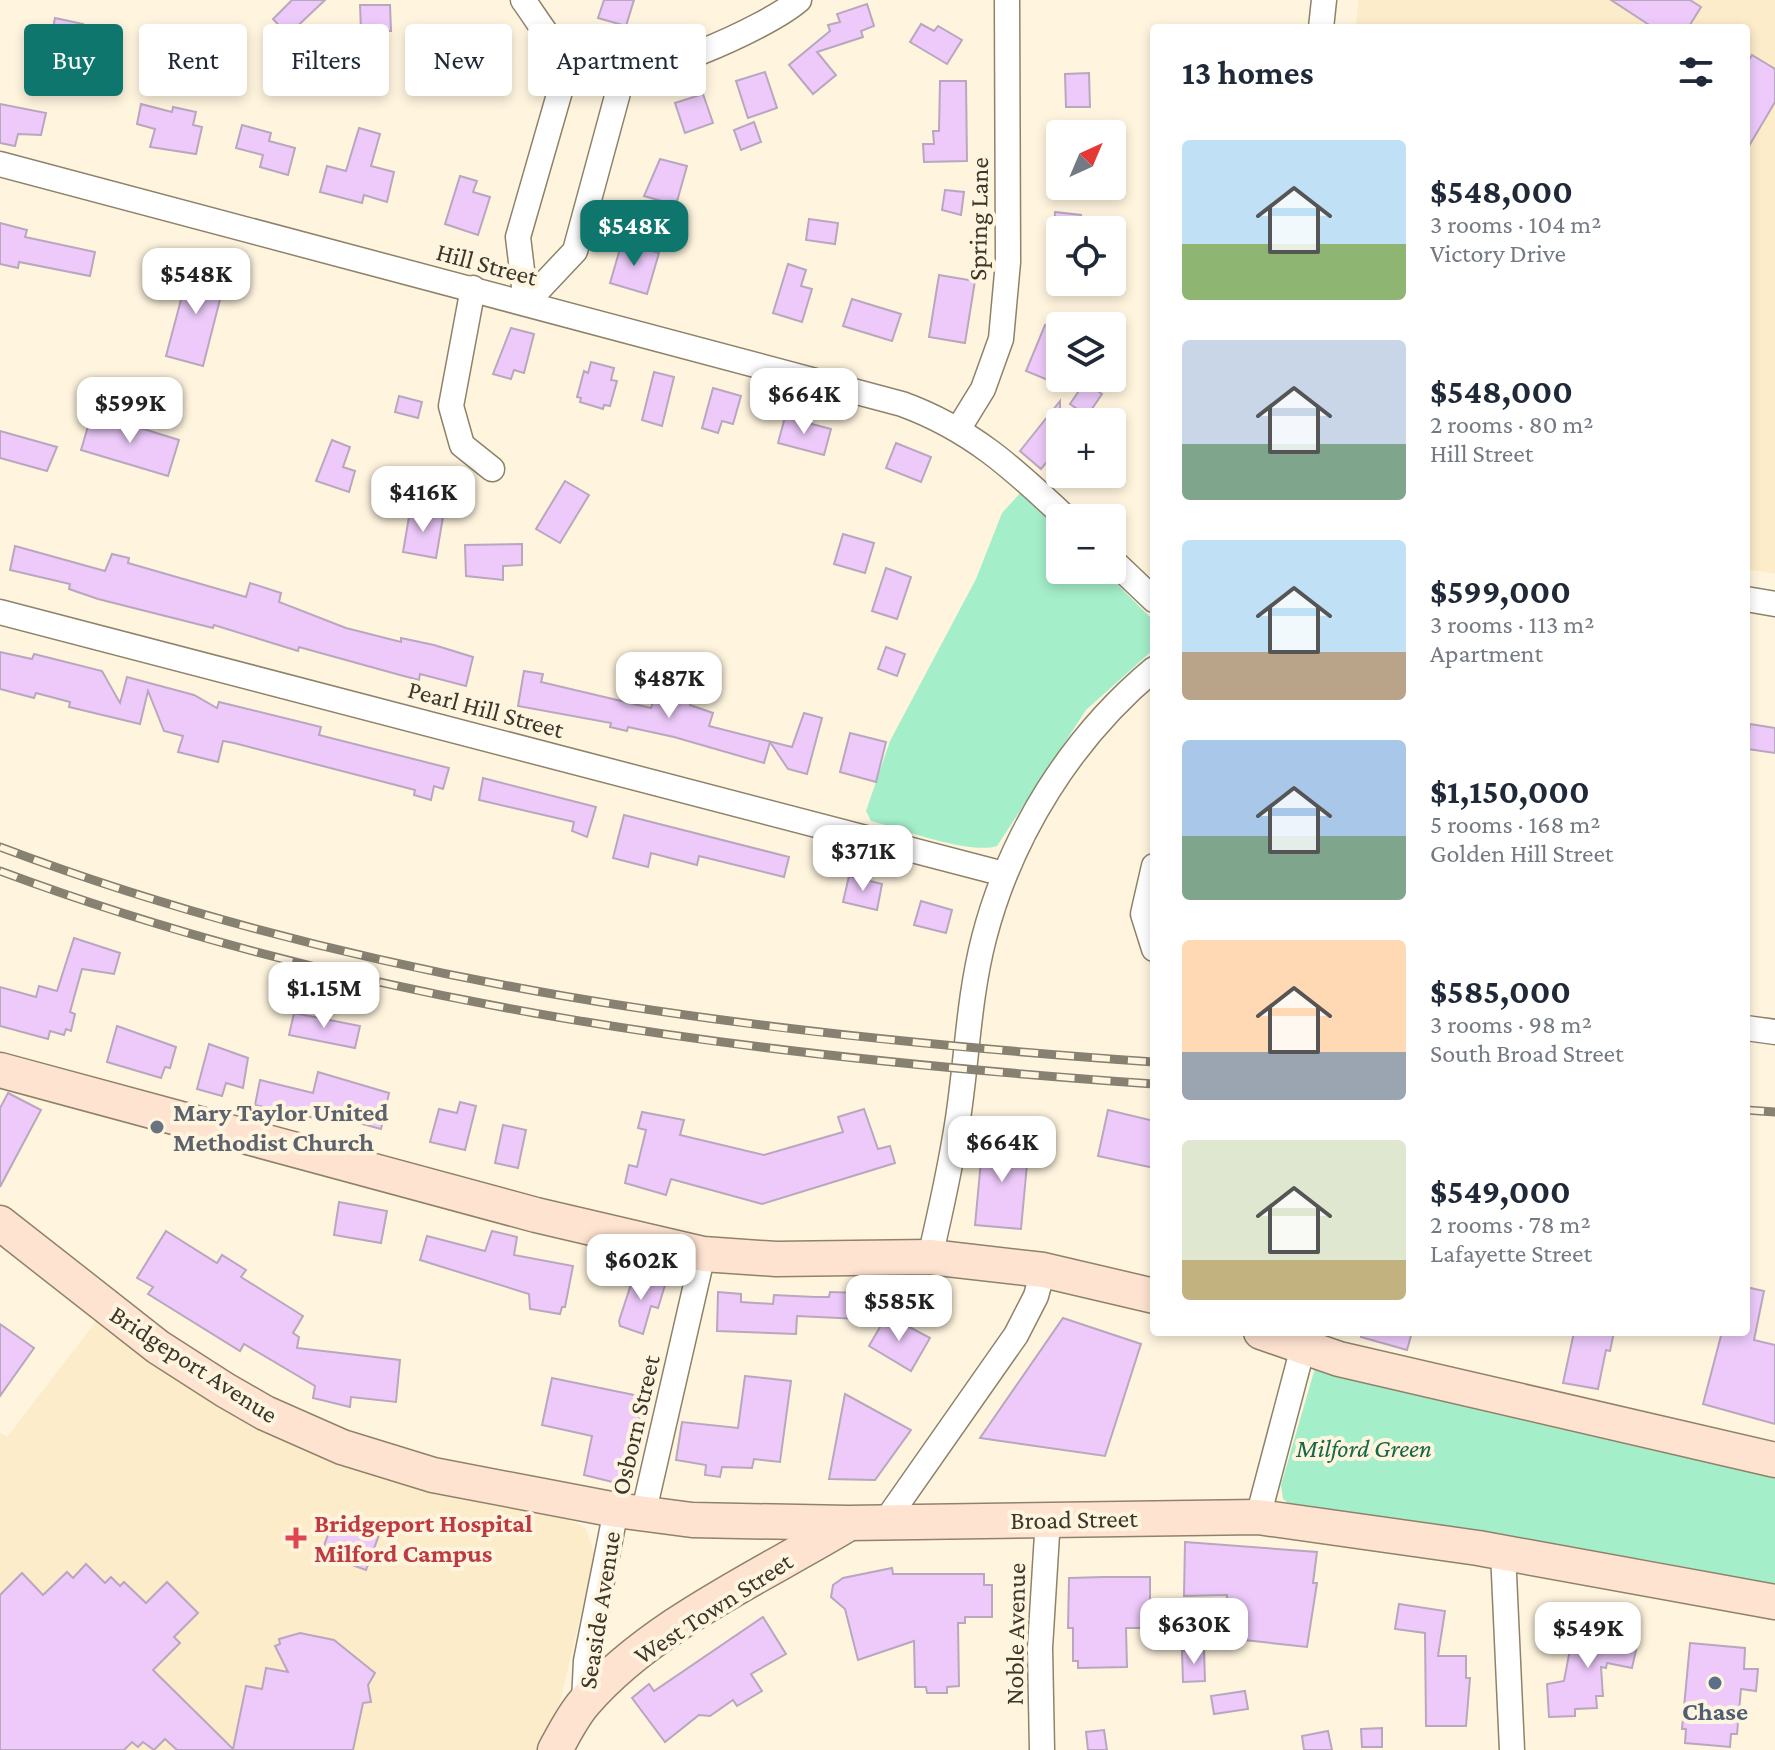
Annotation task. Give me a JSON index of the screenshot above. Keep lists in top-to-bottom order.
{
  "streets": {
    "main road": [
      "Bridgeport Avenue",
      "Broad Street",
      "West Town Street",
      "Seaside Avenue"
    ],
    "street": [
      "Spring Lane",
      "Hill Street",
      "Pearl Hill Street",
      "Osborn Street",
      "Noble Avenue"
    ]
  },
  "crossings": [
    ["Spring Lane", "Hill Street"],
    ["Bridgeport Avenue", "Osborn Street"],
    ["Bridgeport Avenue", "Broad Street"],
    ["Bridgeport Avenue", "Seaside Avenue"],
    ["Osborn Street", "Broad Street"],
    ["Osborn Street", "Seaside Avenue"],
    ["Broad Street", "West Town Street"],
    ["Broad Street", "Seaside Avenue"],
    ["Broad Street", "Noble Avenue"],
    ["West Town Street", "Seaside Avenue"]
  ],
  "parks": ["Milford Green"],
  "places": {
    "other": ["Mary Taylor United Methodist Church", "Chase"],
    "health": ["Bridgeport Hospital Milford Campus"]
  },
  "north": "top right",
  "page": {
    "chip": [
      "Buy",
      "Rent",
      "Filters",
      "New",
      "Apartment"
    ],
    "heading": "13 homes",
    "map_buttons": ["+", "−"],
    "list": [
      {
        "name": "$548,000",
        "note": "3 rooms · 104 m² · Victory Drive"
      },
      {
        "name": "$548,000",
        "note": "2 rooms · 80 m² · Hill Street"
      },
      {
        "name": "$599,000",
        "note": "3 rooms · 113 m² · Apartment"
      },
      {
        "name": "$1,150,000",
        "note": "5 rooms · 168 m² · Golden Hill Street"
      },
      {
        "name": "$585,000",
        "note": "3 rooms · 98 m² · South Broad Street"
      },
      {
        "name": "$549,000",
        "note": "2 rooms · 78 m² · Lafayette Street"
      }
    ],
    "price": [
      "$548K",
      "$548K",
      "$664K",
      "$599K",
      "$416K",
      "$487K",
      "$371K",
      "$1.15M",
      "$664K",
      "$602K",
      "$585K",
      "$630K",
      "$549K"
    ]
  }
}
